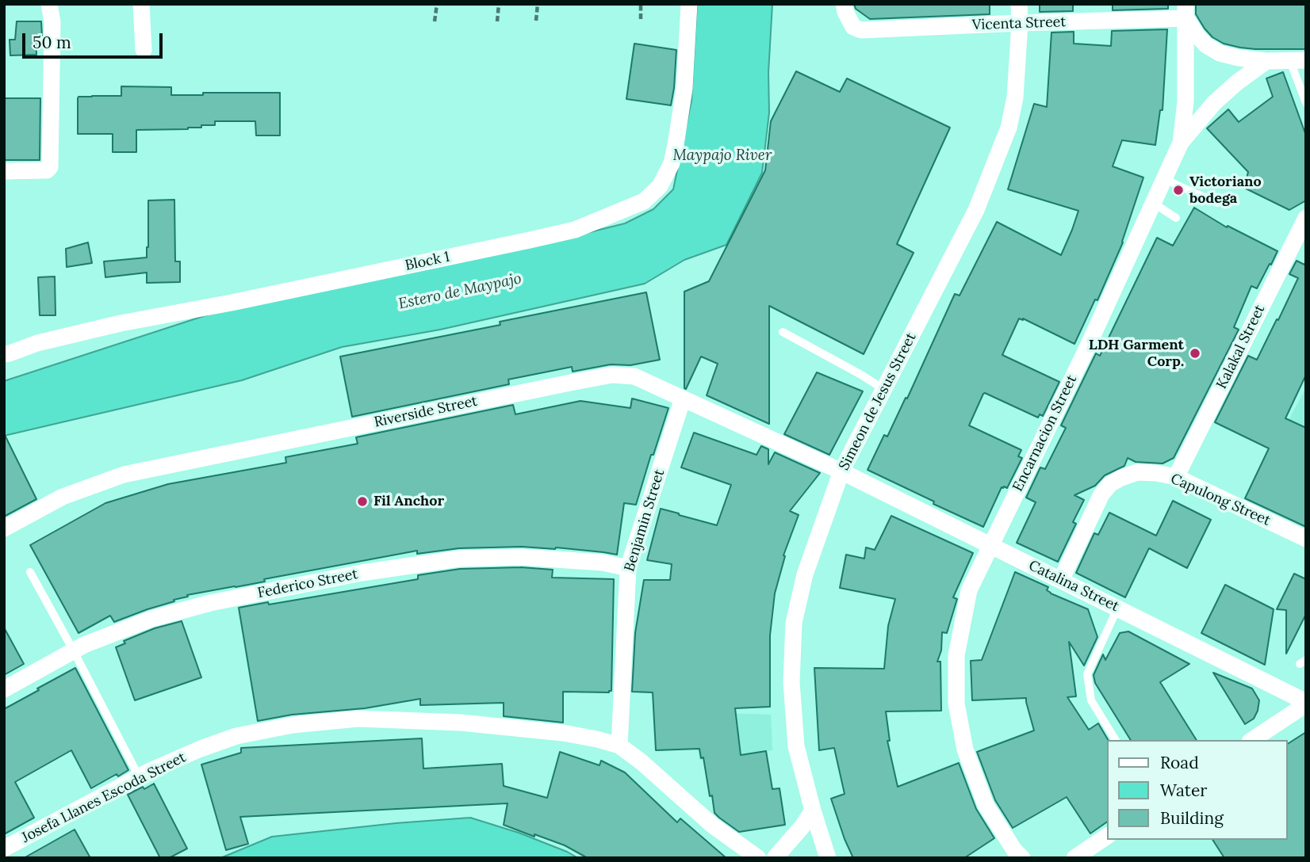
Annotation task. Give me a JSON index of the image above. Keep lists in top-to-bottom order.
{
  "streets": {
    "street": [
      "Vicenta Street",
      "Block 1",
      "Kalakal Street",
      "Simeon de Jesus Street",
      "Riverside Street",
      "Encarnacion Street",
      "Capulong Street",
      "Benjamin Street",
      "Federico Street",
      "Catalina Street",
      "Josefa Llanes Escoda Street"
    ]
  },
  "crossings": [
    ["Vicenta Street", "Simeon de Jesus Street"],
    ["Vicenta Street", "Encarnacion Street"],
    ["Kalakal Street", "Capulong Street"],
    ["Simeon de Jesus Street", "Riverside Street"],
    ["Simeon de Jesus Street", "Catalina Street"],
    ["Riverside Street", "Benjamin Street"],
    ["Riverside Street", "Catalina Street"],
    ["Encarnacion Street", "Catalina Street"],
    ["Capulong Street", "Catalina Street"],
    ["Benjamin Street", "Federico Street"],
    ["Benjamin Street", "Josefa Llanes Escoda Street"]
  ],
  "water": ["Maypajo River", "Estero de Maypajo"],
  "places": ["Victoriano bodega", "LDH Garment Corp.", "Fil Anchor"],
  "legend": ["Road", "Water", "Building"],
  "scale_bar": "50 m"
}
